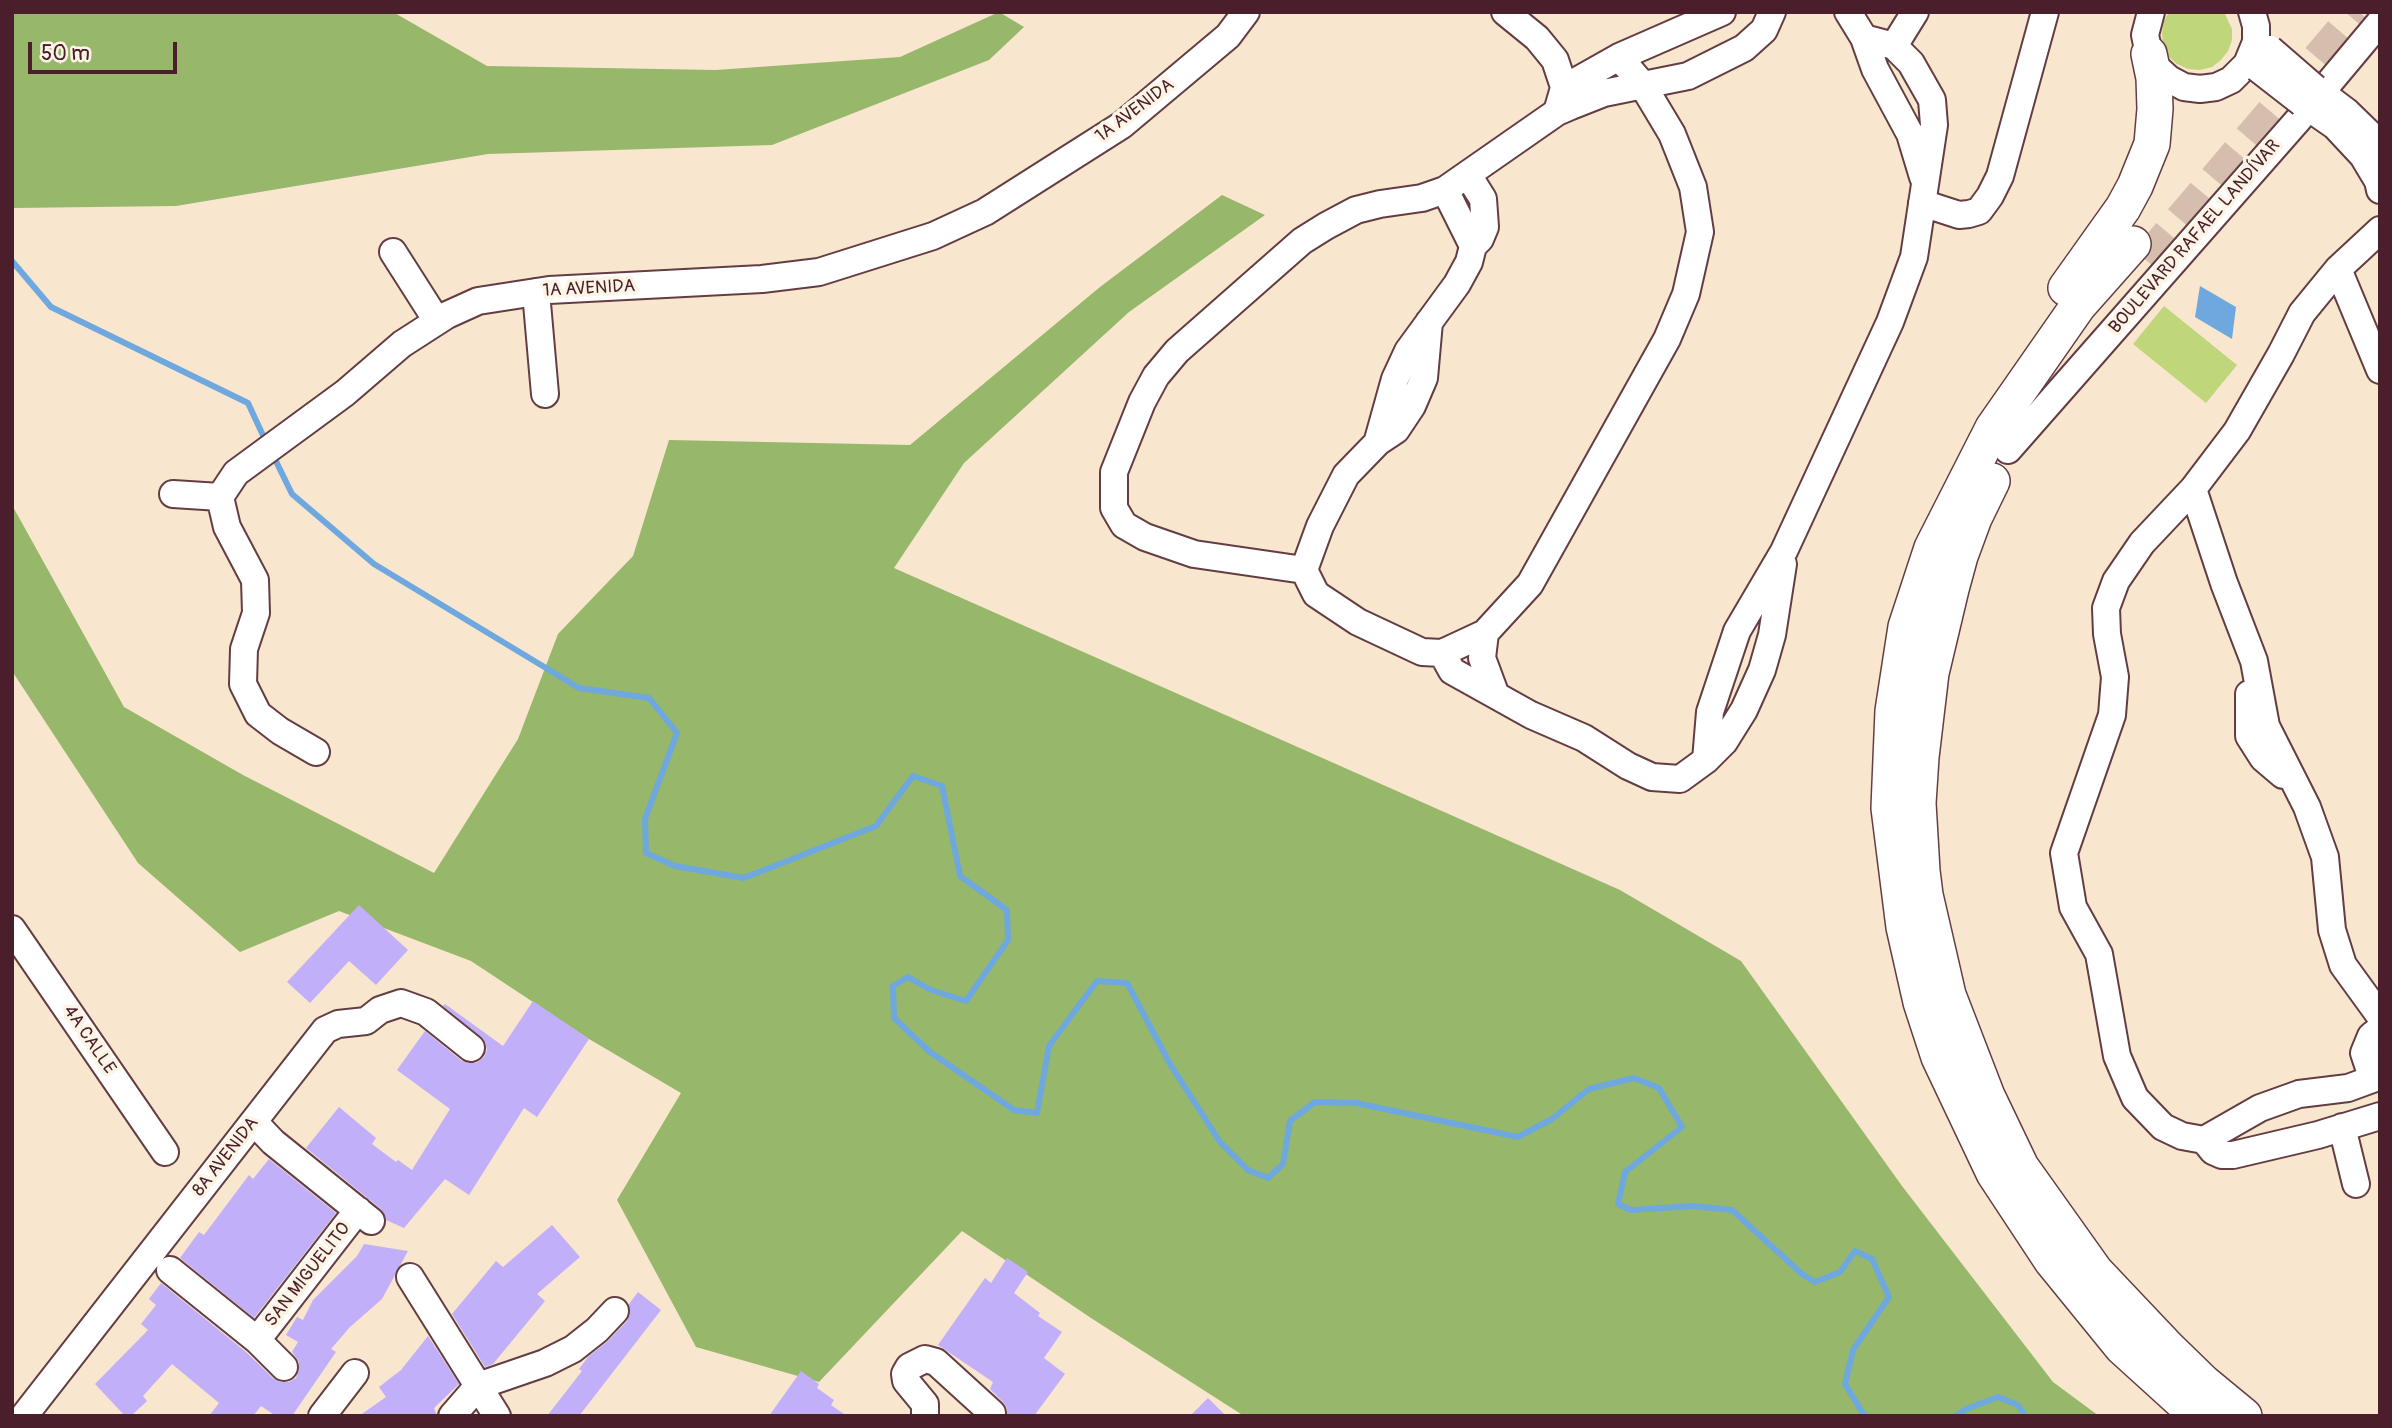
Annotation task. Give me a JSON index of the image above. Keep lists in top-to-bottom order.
{
  "streets": {
    "main road": ["BOULEVARD RAFAEL LANDÍVAR"],
    "street": [
      "1A AVENIDA",
      "4A CALLE",
      "8A AVENIDA",
      "SAN MIGUELITO"
    ]
  },
  "crossings": [
    ["8A AVENIDA", "SAN MIGUELITO"]
  ],
  "scale_bar": "50 m"
}
